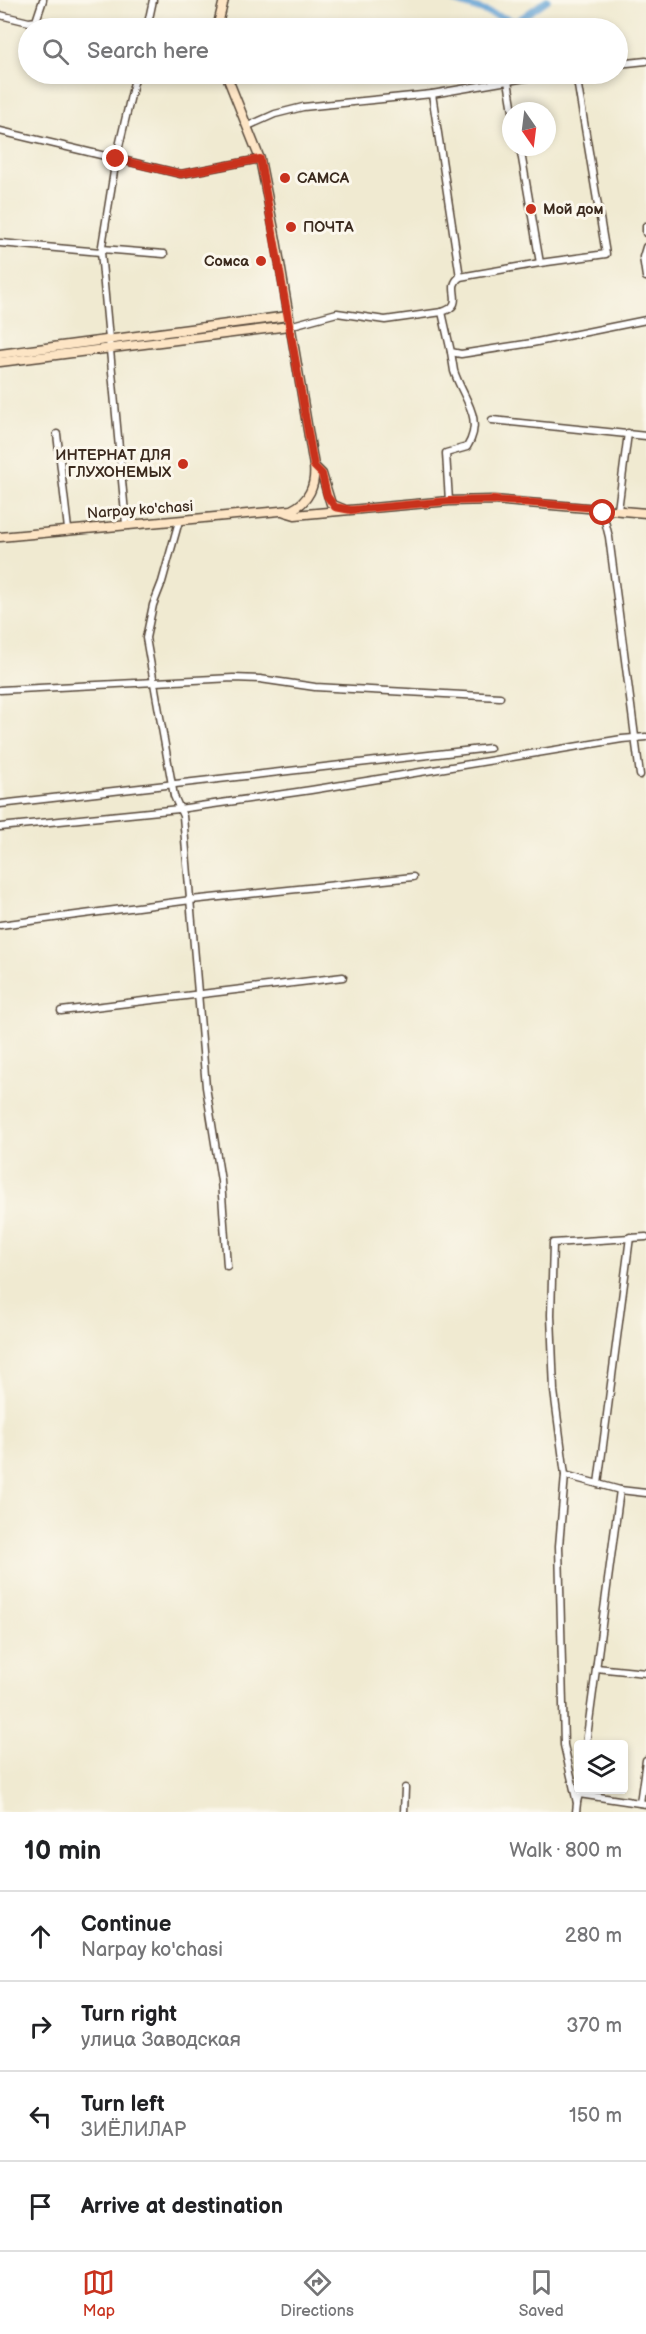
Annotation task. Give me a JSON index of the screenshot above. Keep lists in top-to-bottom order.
{
  "streets": {
    "street": ["Narpay ko'chasi"]
  },
  "places": [
    "САМСА",
    "Мой дом",
    "ПОЧТА",
    "Сомса",
    "ИНТЕРНАТ ДЛЯ ГЛУХОНЕМЫХ"
  ],
  "north": "bottom",
  "page": {
    "search": "Search here",
    "heading": ["10 min", "Walk · 800 m"],
    "list": [
      ["Continue", "Narpay ko'chasi", "280 m"],
      ["Turn right", "улица Заводская", "370 m"],
      ["Turn left", "ЗИЁЛИЛАР", "150 m"],
      "Arrive at destination"
    ],
    "nav": ["Map", "Directions", "Saved"]
  }
}
